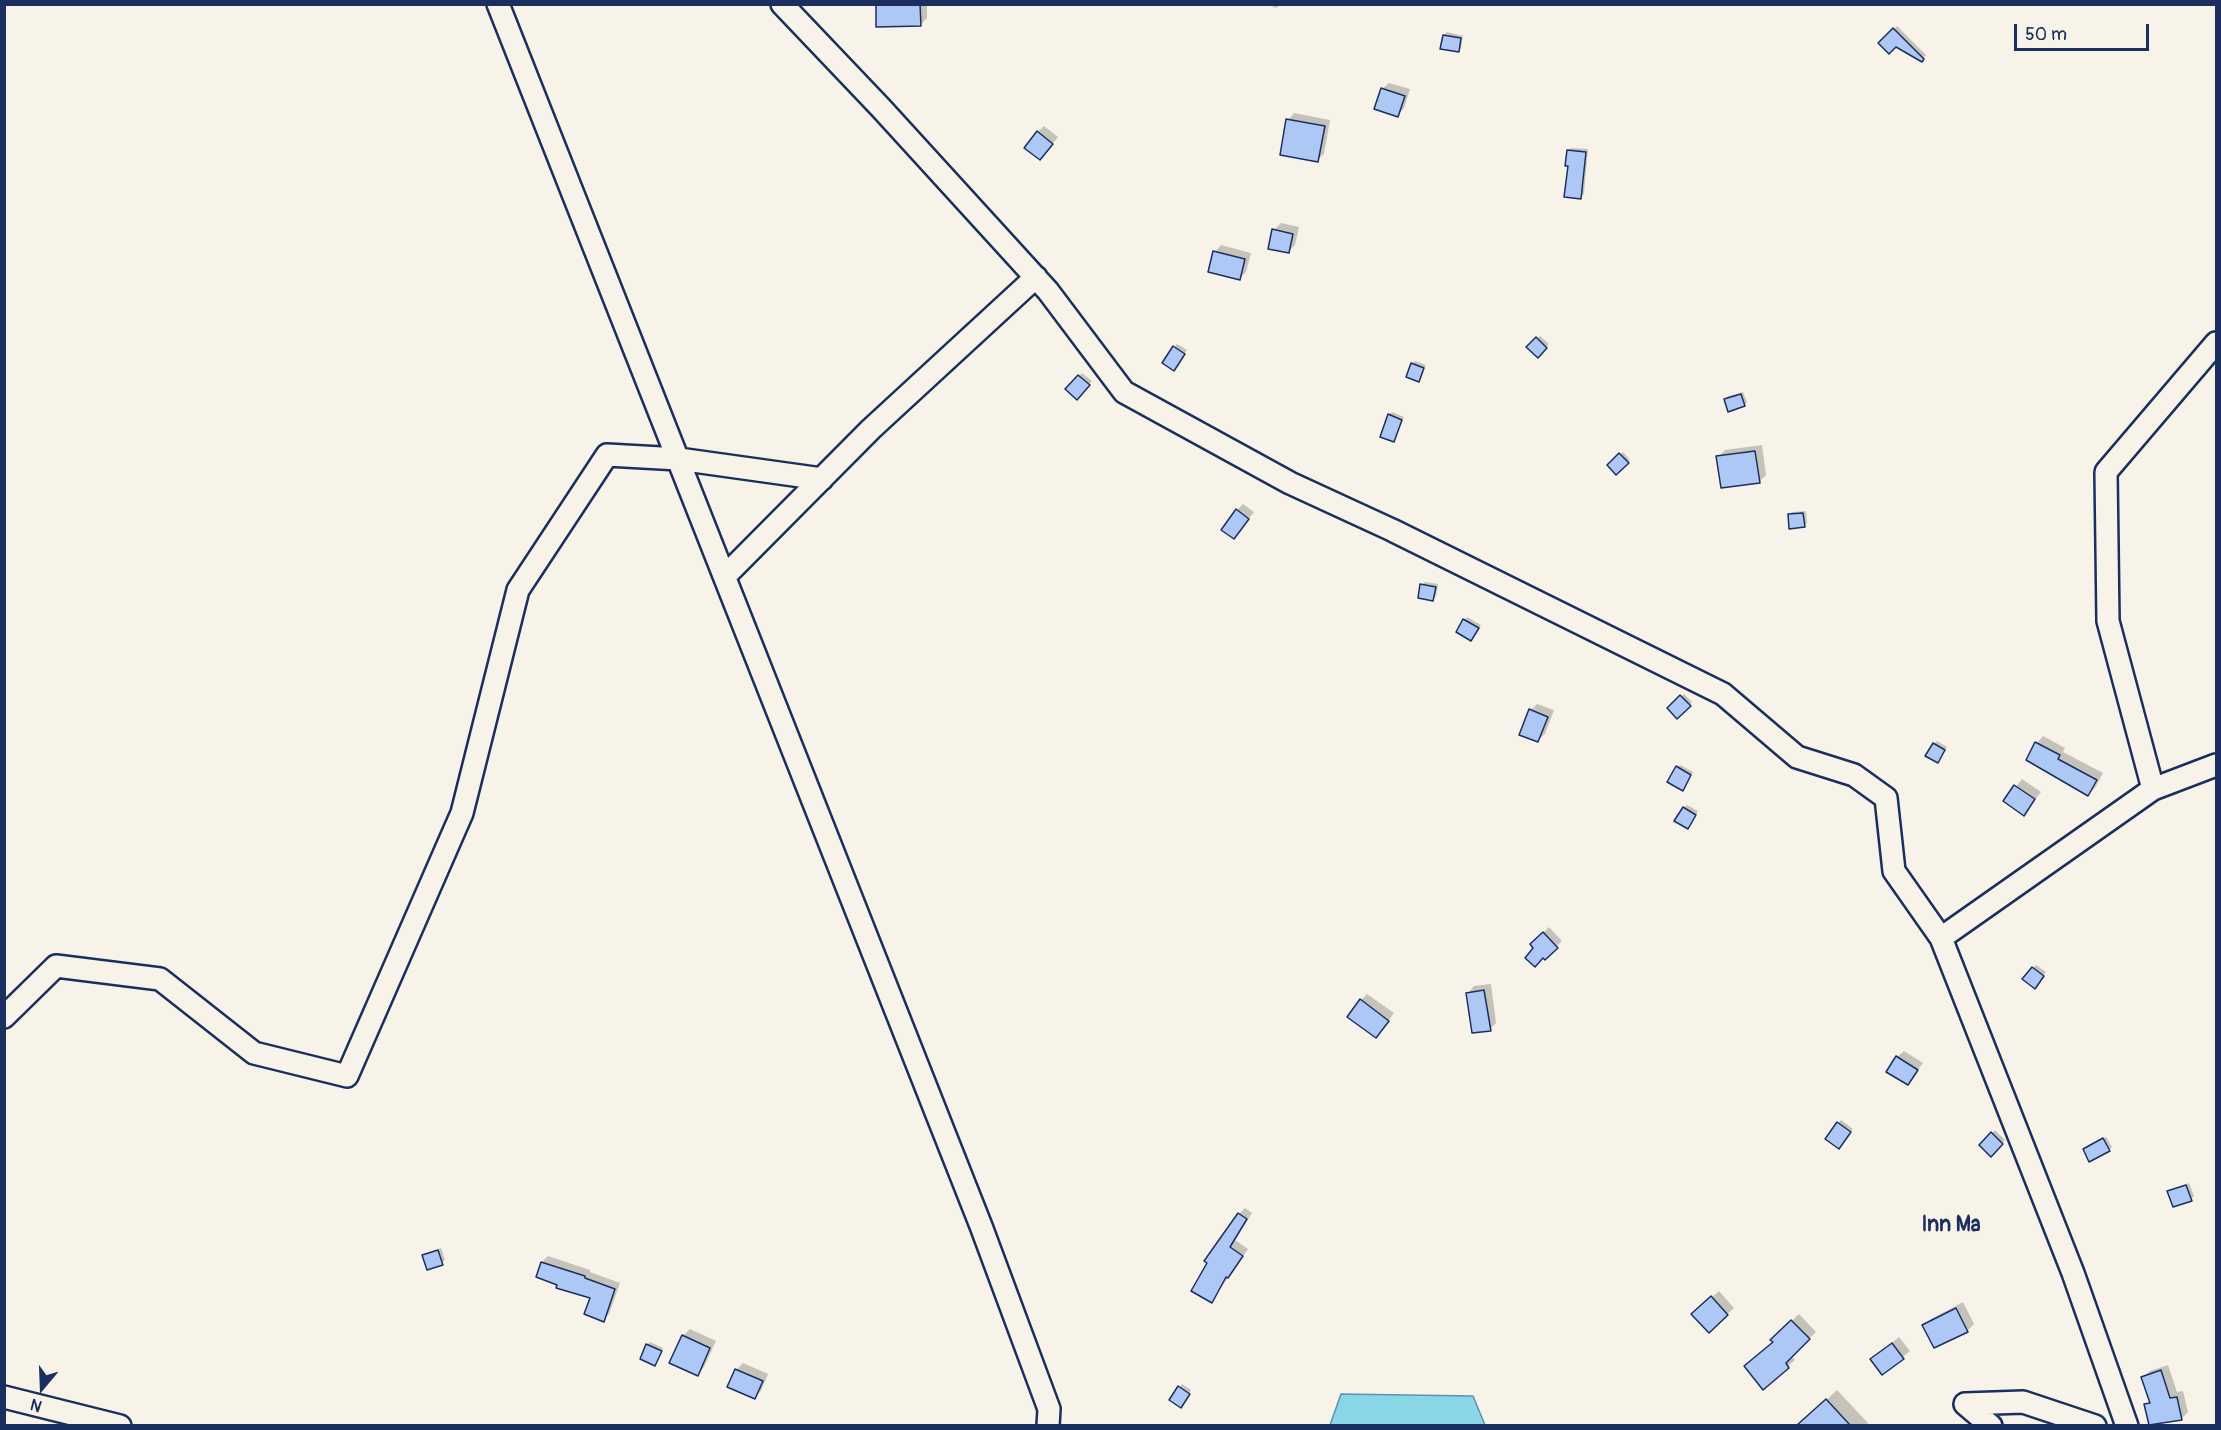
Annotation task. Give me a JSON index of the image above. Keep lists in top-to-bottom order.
{
  "districts": ["Inn Ma"],
  "scale_bar": "50 m",
  "north": "bottom"
}
